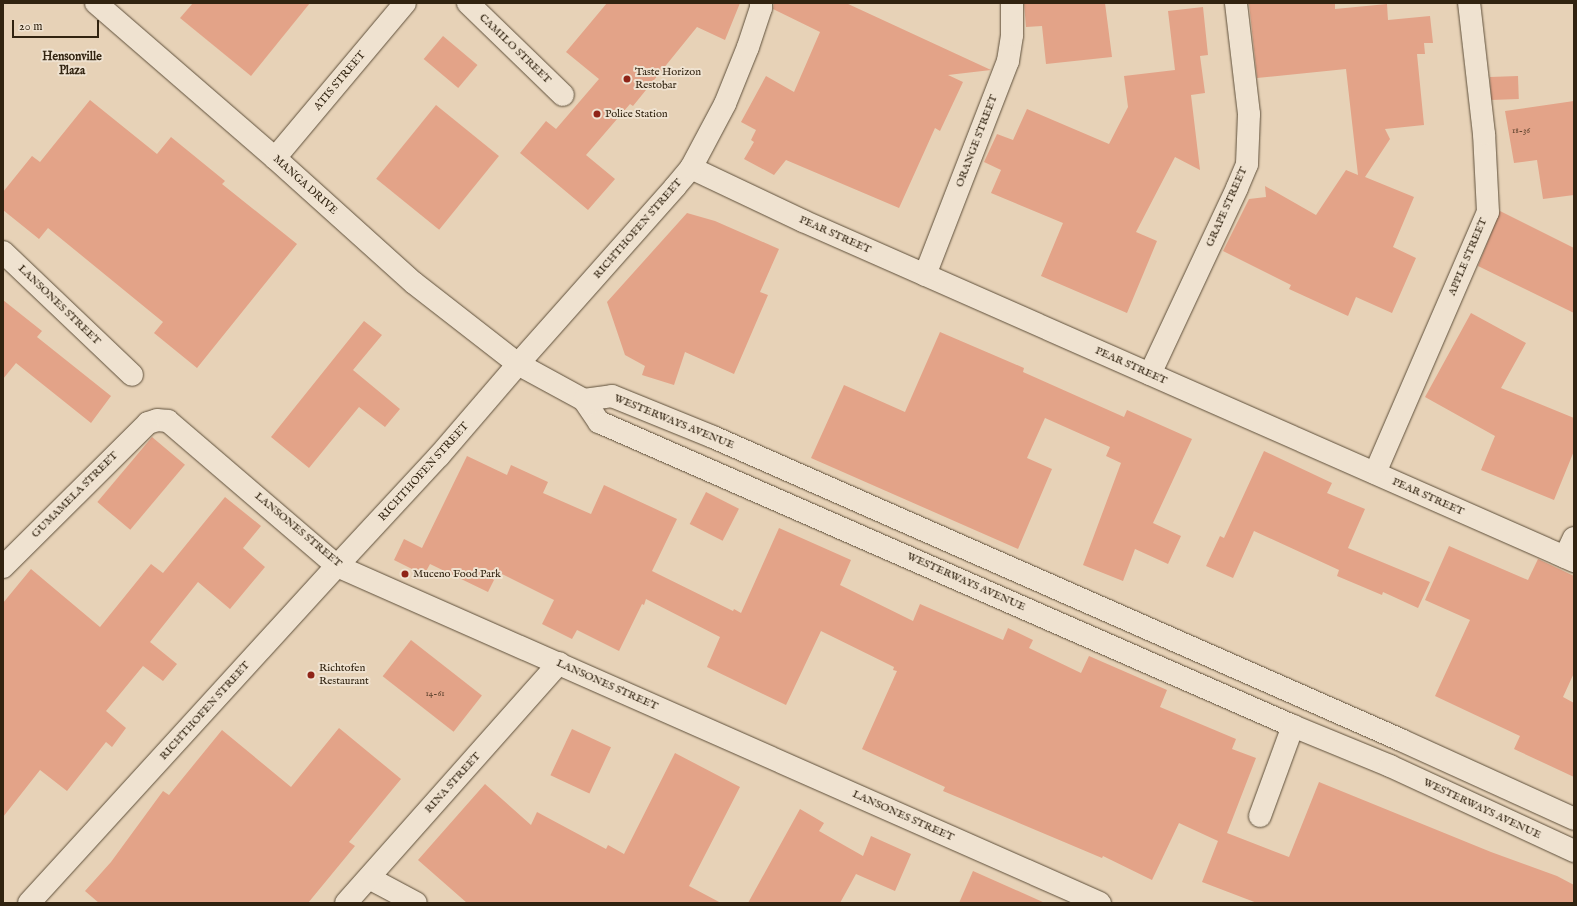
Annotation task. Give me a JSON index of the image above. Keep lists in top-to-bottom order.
{
  "streets": {
    "street": [
      "CAMILO STREET",
      "ATIS STREET",
      "ORANGE STREET",
      "MANGA DRIVE",
      "GRAPE STREET",
      "RICHTHOFEN STREET",
      "PEAR STREET",
      "APPLE STREET",
      "LANSONES STREET",
      "WESTERWAYS AVENUE",
      "GUMAMELA STREET",
      "RINA STREET"
    ]
  },
  "crossings": [
    ["ATIS STREET", "MANGA DRIVE"],
    ["ORANGE STREET", "PEAR STREET"],
    ["MANGA DRIVE", "RICHTHOFEN STREET"],
    ["MANGA DRIVE", "WESTERWAYS AVENUE"],
    ["GRAPE STREET", "PEAR STREET"],
    ["RICHTHOFEN STREET", "PEAR STREET"],
    ["RICHTHOFEN STREET", "LANSONES STREET"],
    ["RICHTHOFEN STREET", "WESTERWAYS AVENUE"],
    ["PEAR STREET", "APPLE STREET"],
    ["LANSONES STREET", "GUMAMELA STREET"],
    ["LANSONES STREET", "RINA STREET"]
  ],
  "districts": ["Hensonville Plaza"],
  "places": [
    "Taste Horizon Restobar",
    "Police Station",
    "Muceno Food Park",
    "Richtofen Restaurant"
  ],
  "house_numbers": ["18-36", "14-61"],
  "scale_bar": "20 m"
}
